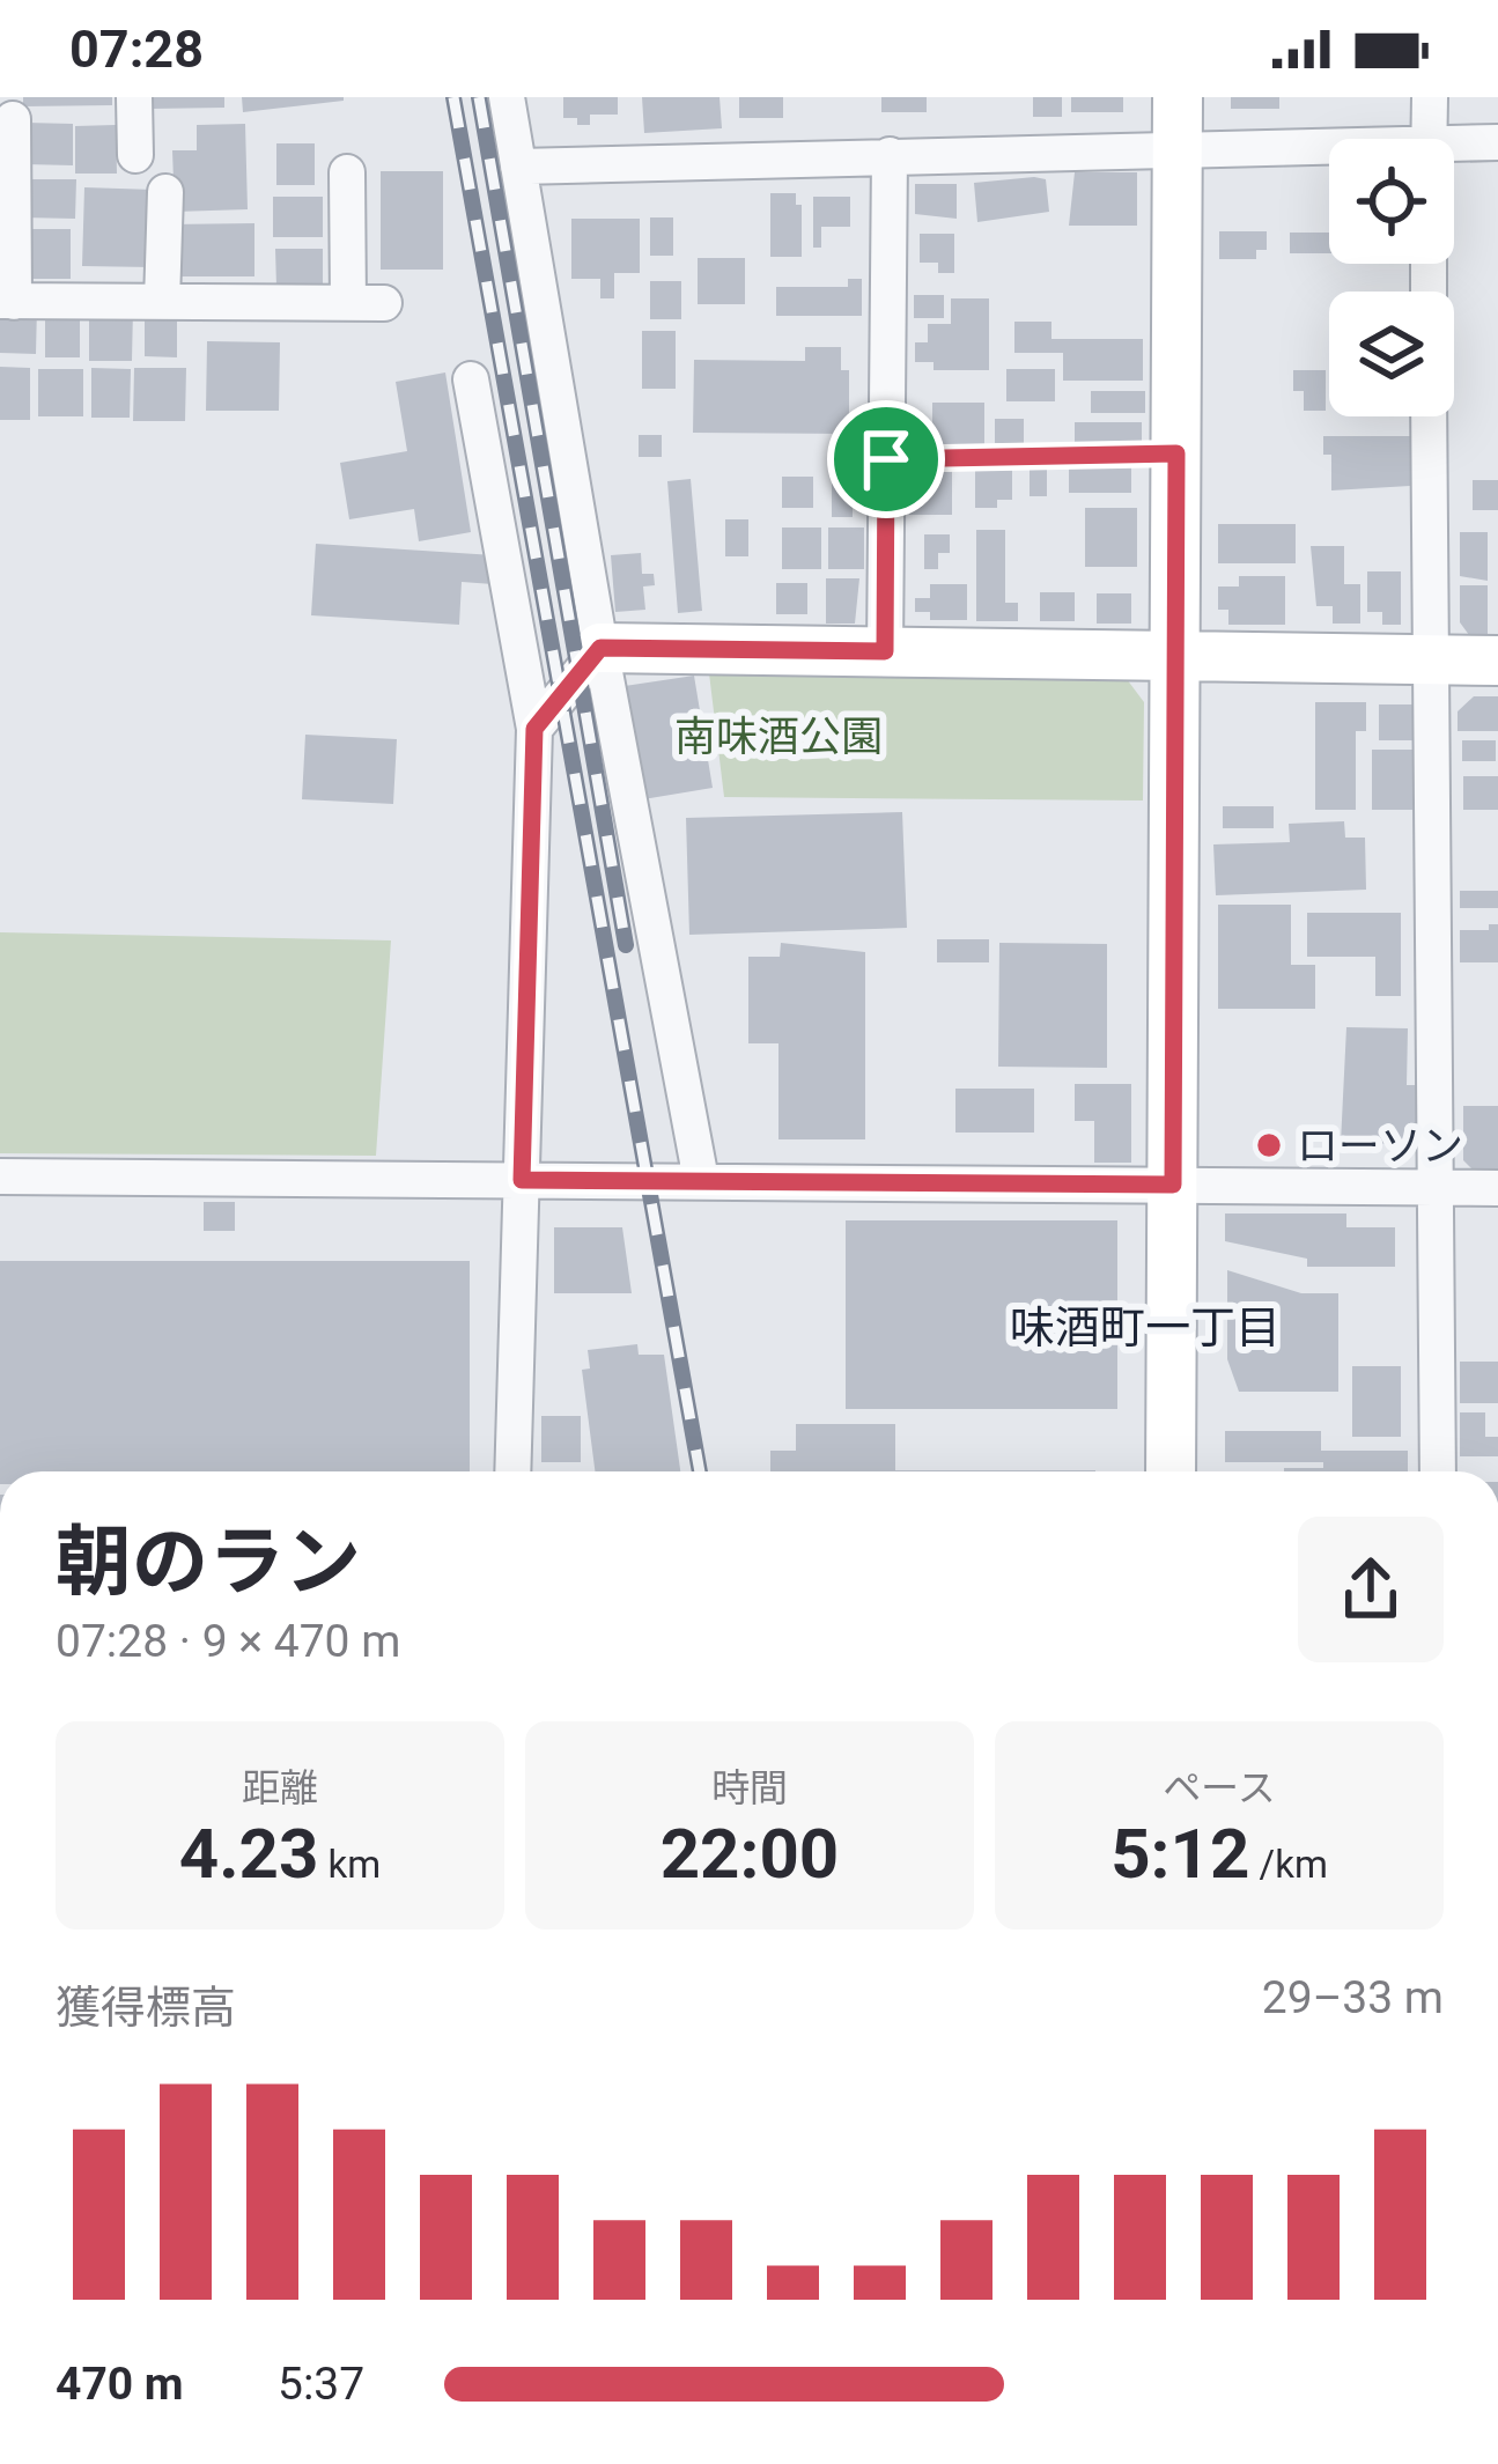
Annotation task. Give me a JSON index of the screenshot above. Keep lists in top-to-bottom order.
{
  "districts": ["味酒町一丁目"],
  "parks": ["南味酒公園"],
  "places": ["ローソン"],
  "page": {
    "status": "07:28",
    "heading": ["朝のラン", "07:28 · 9 × 470 m"],
    "stats": [
      ["距離", "4.23 km"],
      ["時間", "22:00"],
      ["ペース", "5:12 /km"]
    ],
    "chart": ["獲得標高", "29–33 m"],
    "list": [
      {
        "name": "470 m",
        "note": "5:37"
      }
    ]
  }
}
